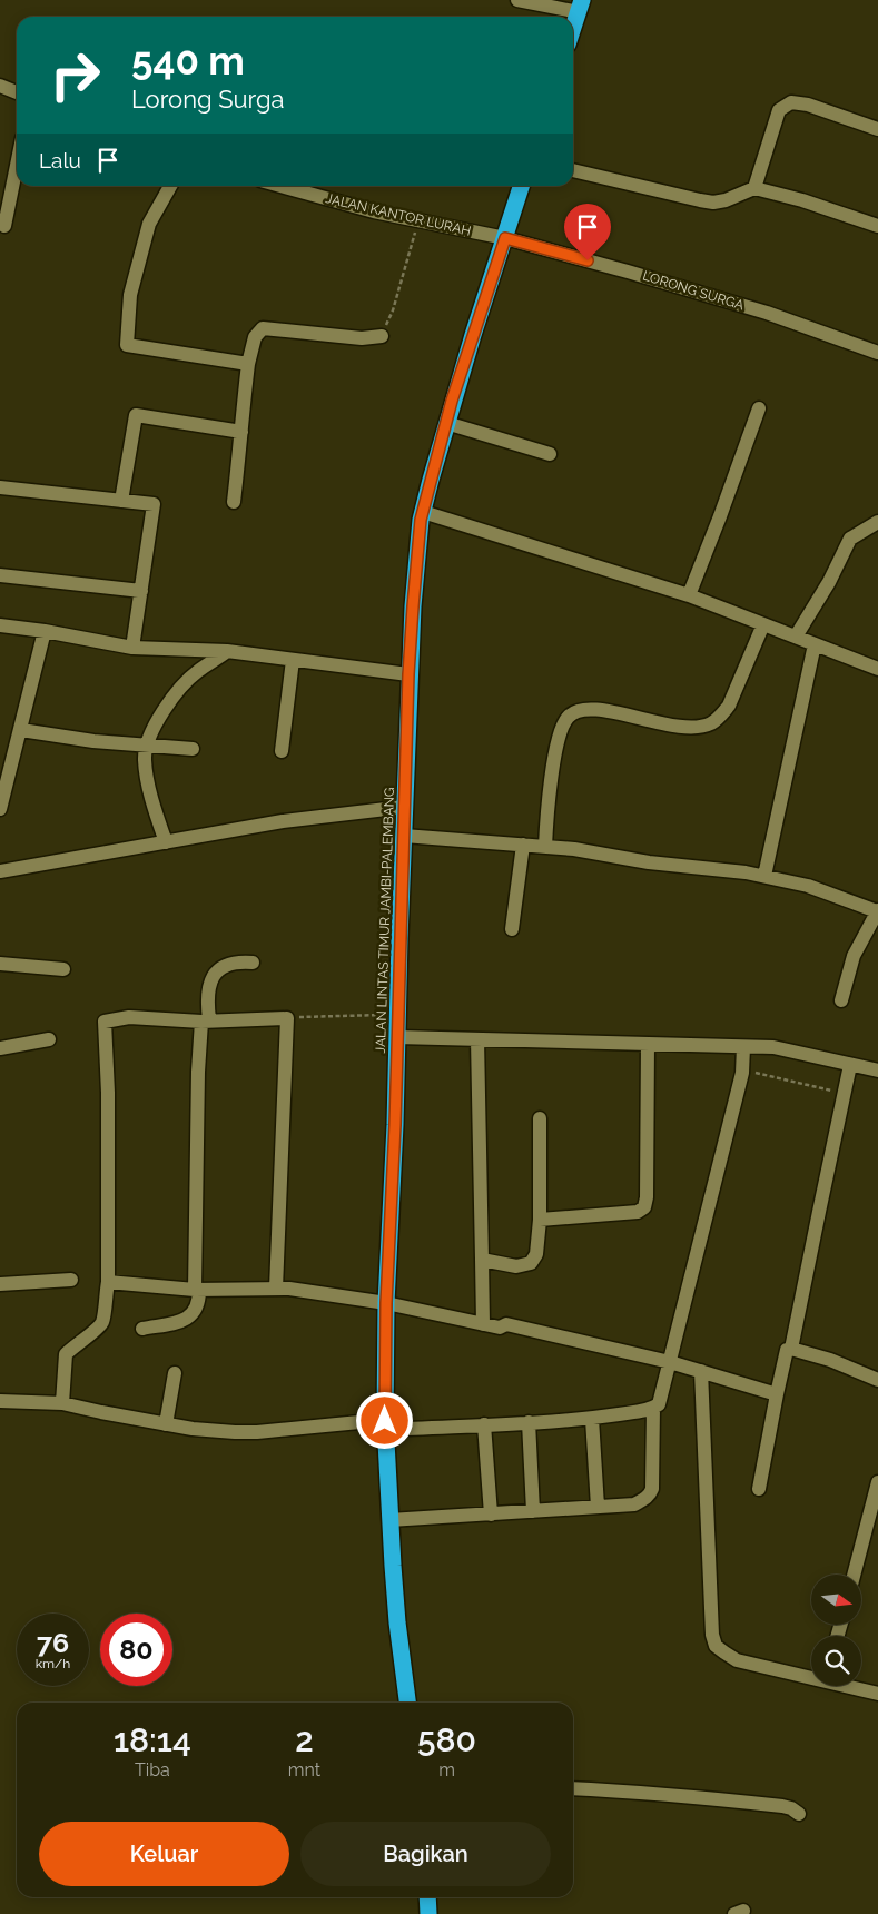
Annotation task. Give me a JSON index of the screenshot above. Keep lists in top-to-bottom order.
{
  "streets": {
    "highway": ["JALAN LINTAS TIMUR JAMBI-PALEMBANG"],
    "street": ["JALAN KANTOR LURAH", "LORONG SURGA"]
  },
  "crossings": [
    ["JALAN KANTOR LURAH", "LORONG SURGA"],
    ["JALAN KANTOR LURAH", "JALAN LINTAS TIMUR JAMBI-PALEMBANG"],
    ["LORONG SURGA", "JALAN LINTAS TIMUR JAMBI-PALEMBANG"]
  ],
  "north": "right",
  "page": {
    "turn": ["540 m", "Lorong Surga"],
    "then": "Lalu",
    "speed": "76 km/h",
    "limit": "80",
    "eta": [
      "18:14",
      "Tiba",
      "2",
      "mnt",
      "580",
      "m"
    ],
    "buttons": ["Keluar", "Bagikan"]
  }
}
